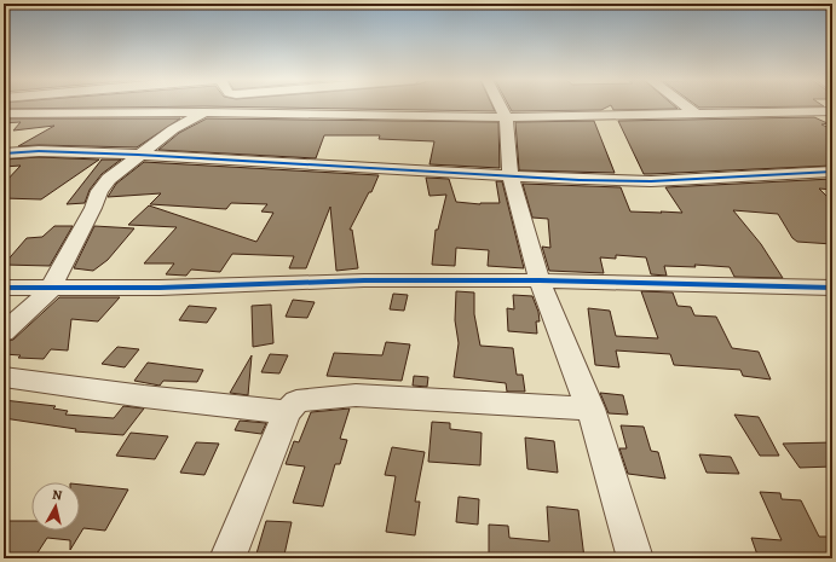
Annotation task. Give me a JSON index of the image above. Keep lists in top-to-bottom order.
{
  "north": "top"
}
